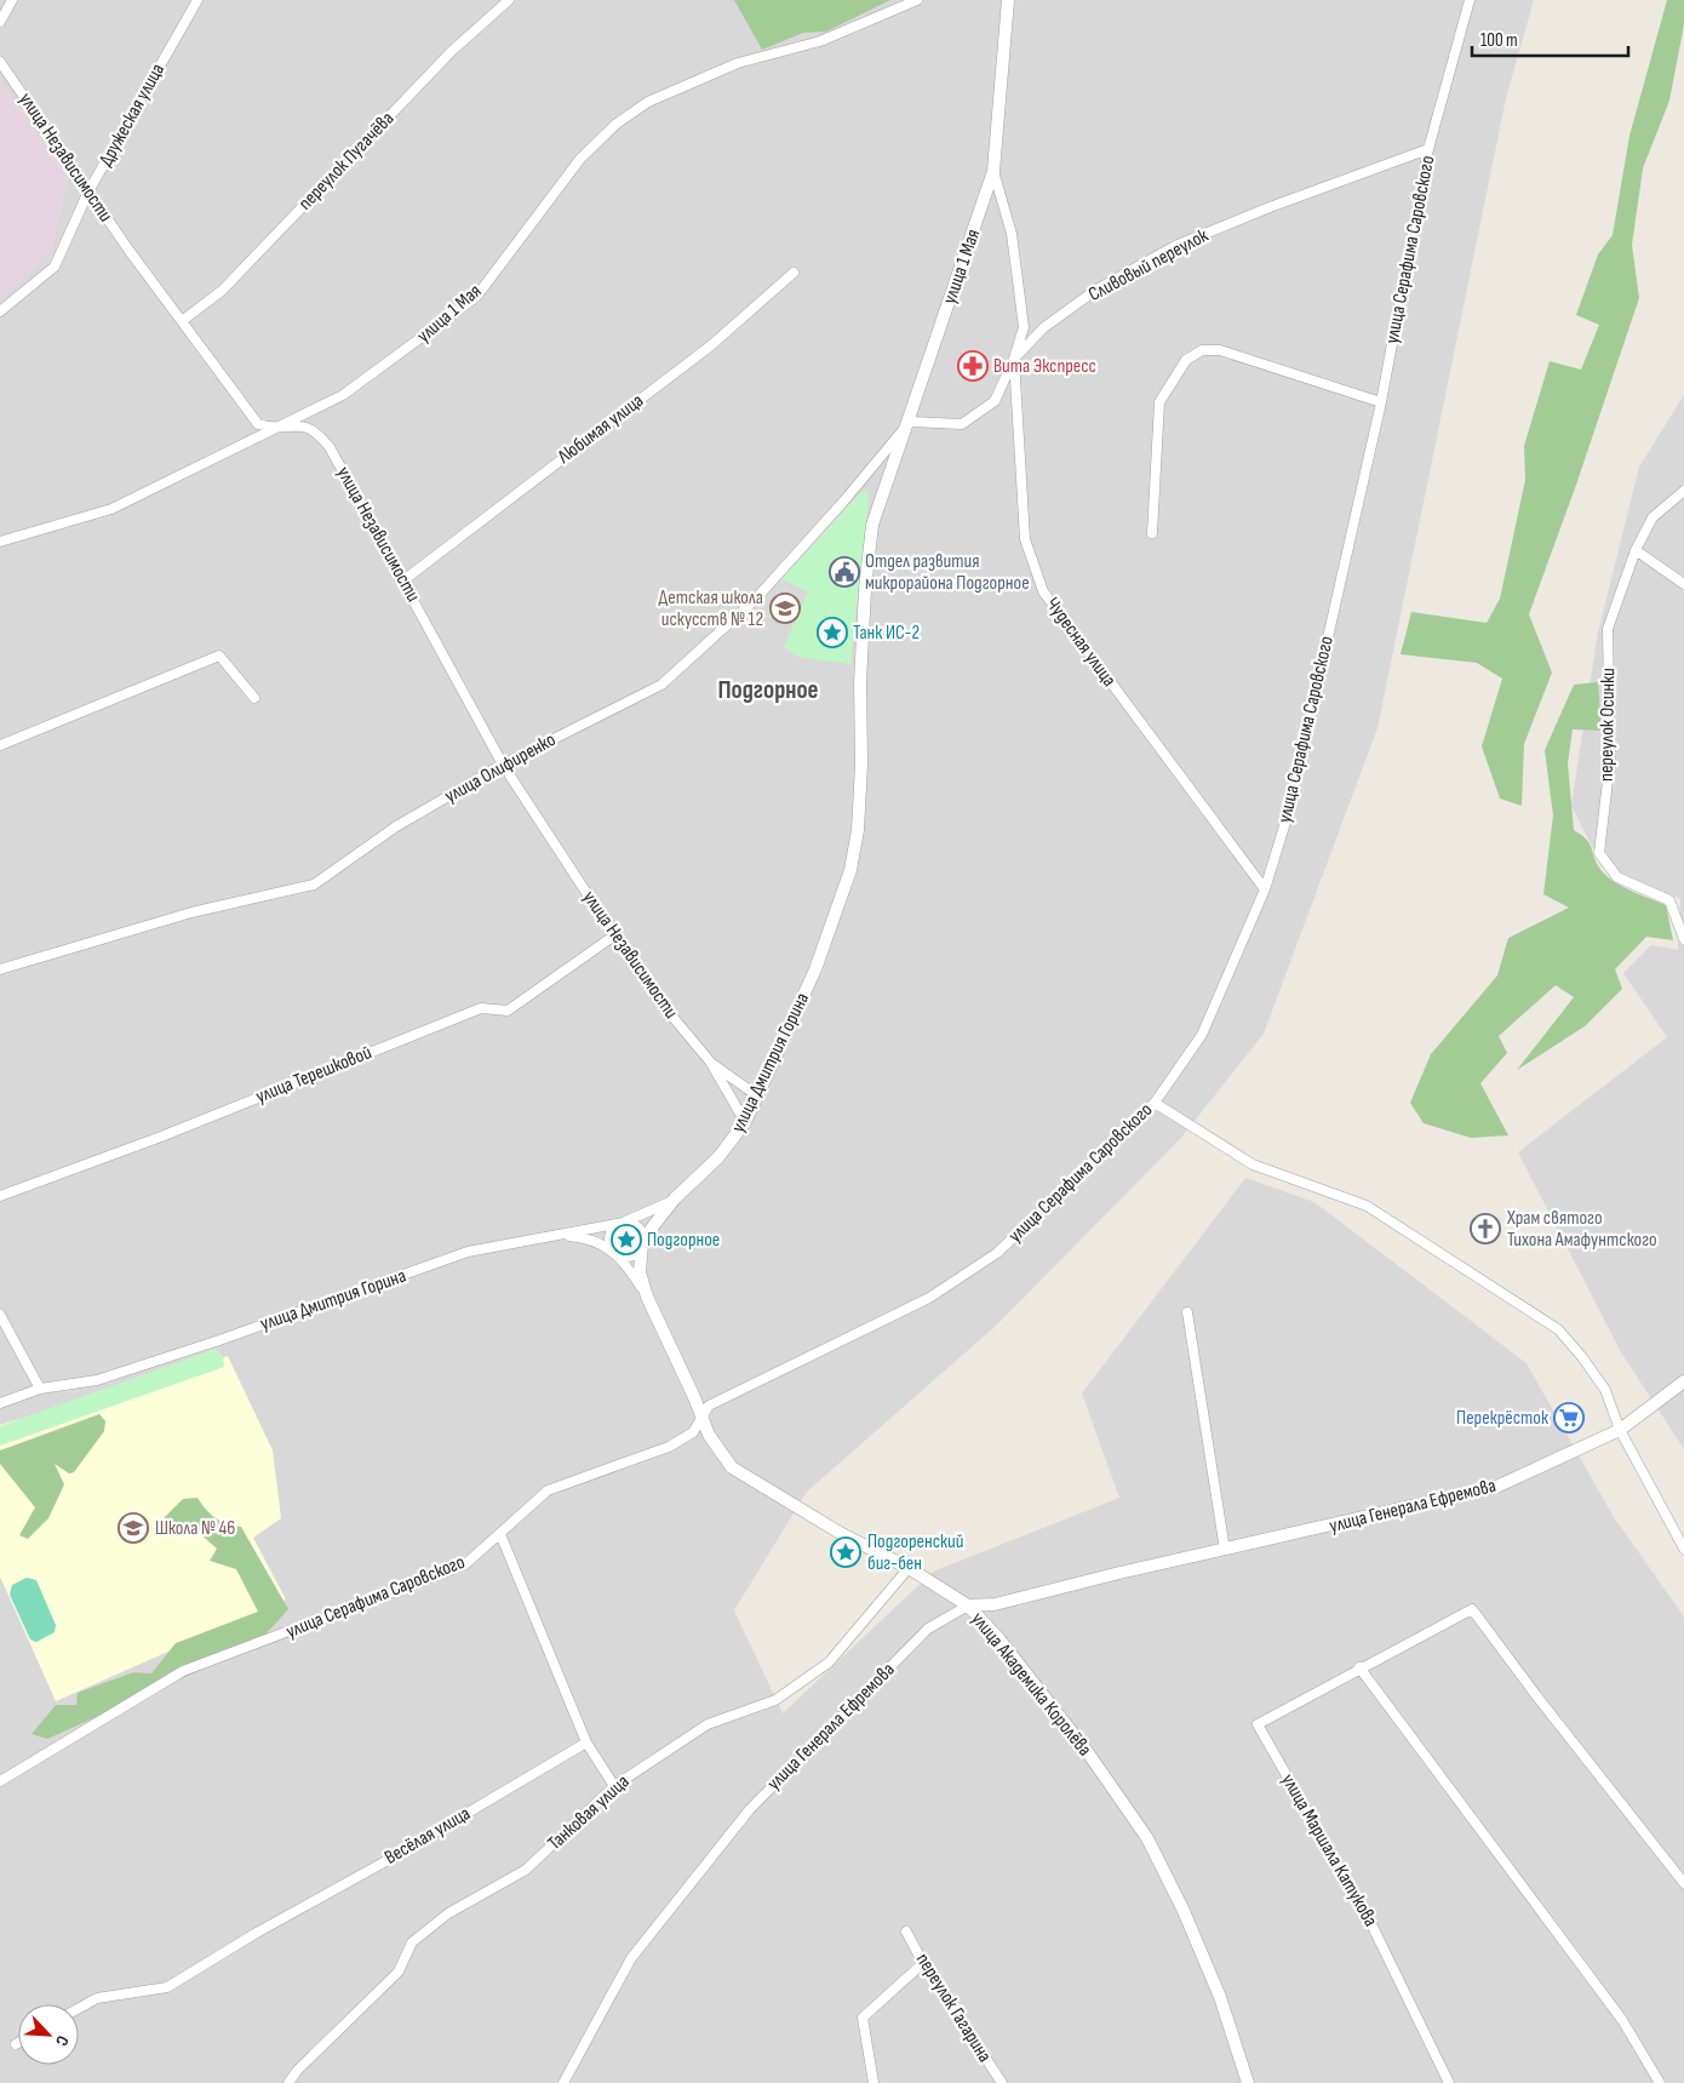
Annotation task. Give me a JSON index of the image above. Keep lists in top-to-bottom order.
{
  "streets": {
    "street": [
      "Дружеская улица",
      "улица Независимости",
      "переулок Пугачёва",
      "улица Серафима Саровского",
      "Сливовый переулок",
      "улица 1 Мая",
      "Любимая улица",
      "Чудесная улица",
      "переулок Осинки",
      "улица Олифиренко",
      "улица Дмитрия Горина",
      "улица Терешковой",
      "улица Генерала Ефремова",
      "улица Академика Королёва",
      "Танковая улица",
      "Весёлая улица",
      "улица Маршала Катукова",
      "переулок Гагарина"
    ]
  },
  "crossings": [
    ["Дружеская улица", "улица Независимости"],
    ["улица Независимости", "переулок Пугачёва"],
    ["улица Независимости", "улица 1 Мая"],
    ["улица Независимости", "Любимая улица"],
    ["улица Независимости", "улица Олифиренко"],
    ["улица Независимости", "улица Терешковой"],
    ["улица Серафима Саровского", "Сливовый переулок"],
    ["улица Серафима Саровского", "Чудесная улица"],
    ["улица Серафима Саровского", "улица Академика Королёва"],
    ["Сливовый переулок", "улица 1 Мая"],
    ["Сливовый переулок", "Чудесная улица"],
    ["Сливовый переулок", "улица Олифиренко"],
    ["улица 1 Мая", "Чудесная улица"],
    ["улица 1 Мая", "улица Олифиренко"],
    ["улица 1 Мая", "улица Дмитрия Горина"],
    ["улица Дмитрия Горина", "улица Академика Королёва"],
    ["улица Генерала Ефремова", "улица Академика Королёва"],
    ["улица Академика Королёва", "Танковая улица"]
  ],
  "districts": ["Подгорное"],
  "places": {
    "pharmacy": ["Вита Экспресс"],
    "public building": ["Отдел развития микрорайона Подгорное"],
    "school or university": ["Детская школа искусств № 12", "Школа № 46"],
    "place": ["Танк ИС-2", "Подгорное", "Подгоренский биг-бен"],
    "church": ["Храм святого Тихона Амафунтского"],
    "supermarket": ["Перекрёсток"]
  },
  "scale_bar": "100 m",
  "north": "bottom right"
}
